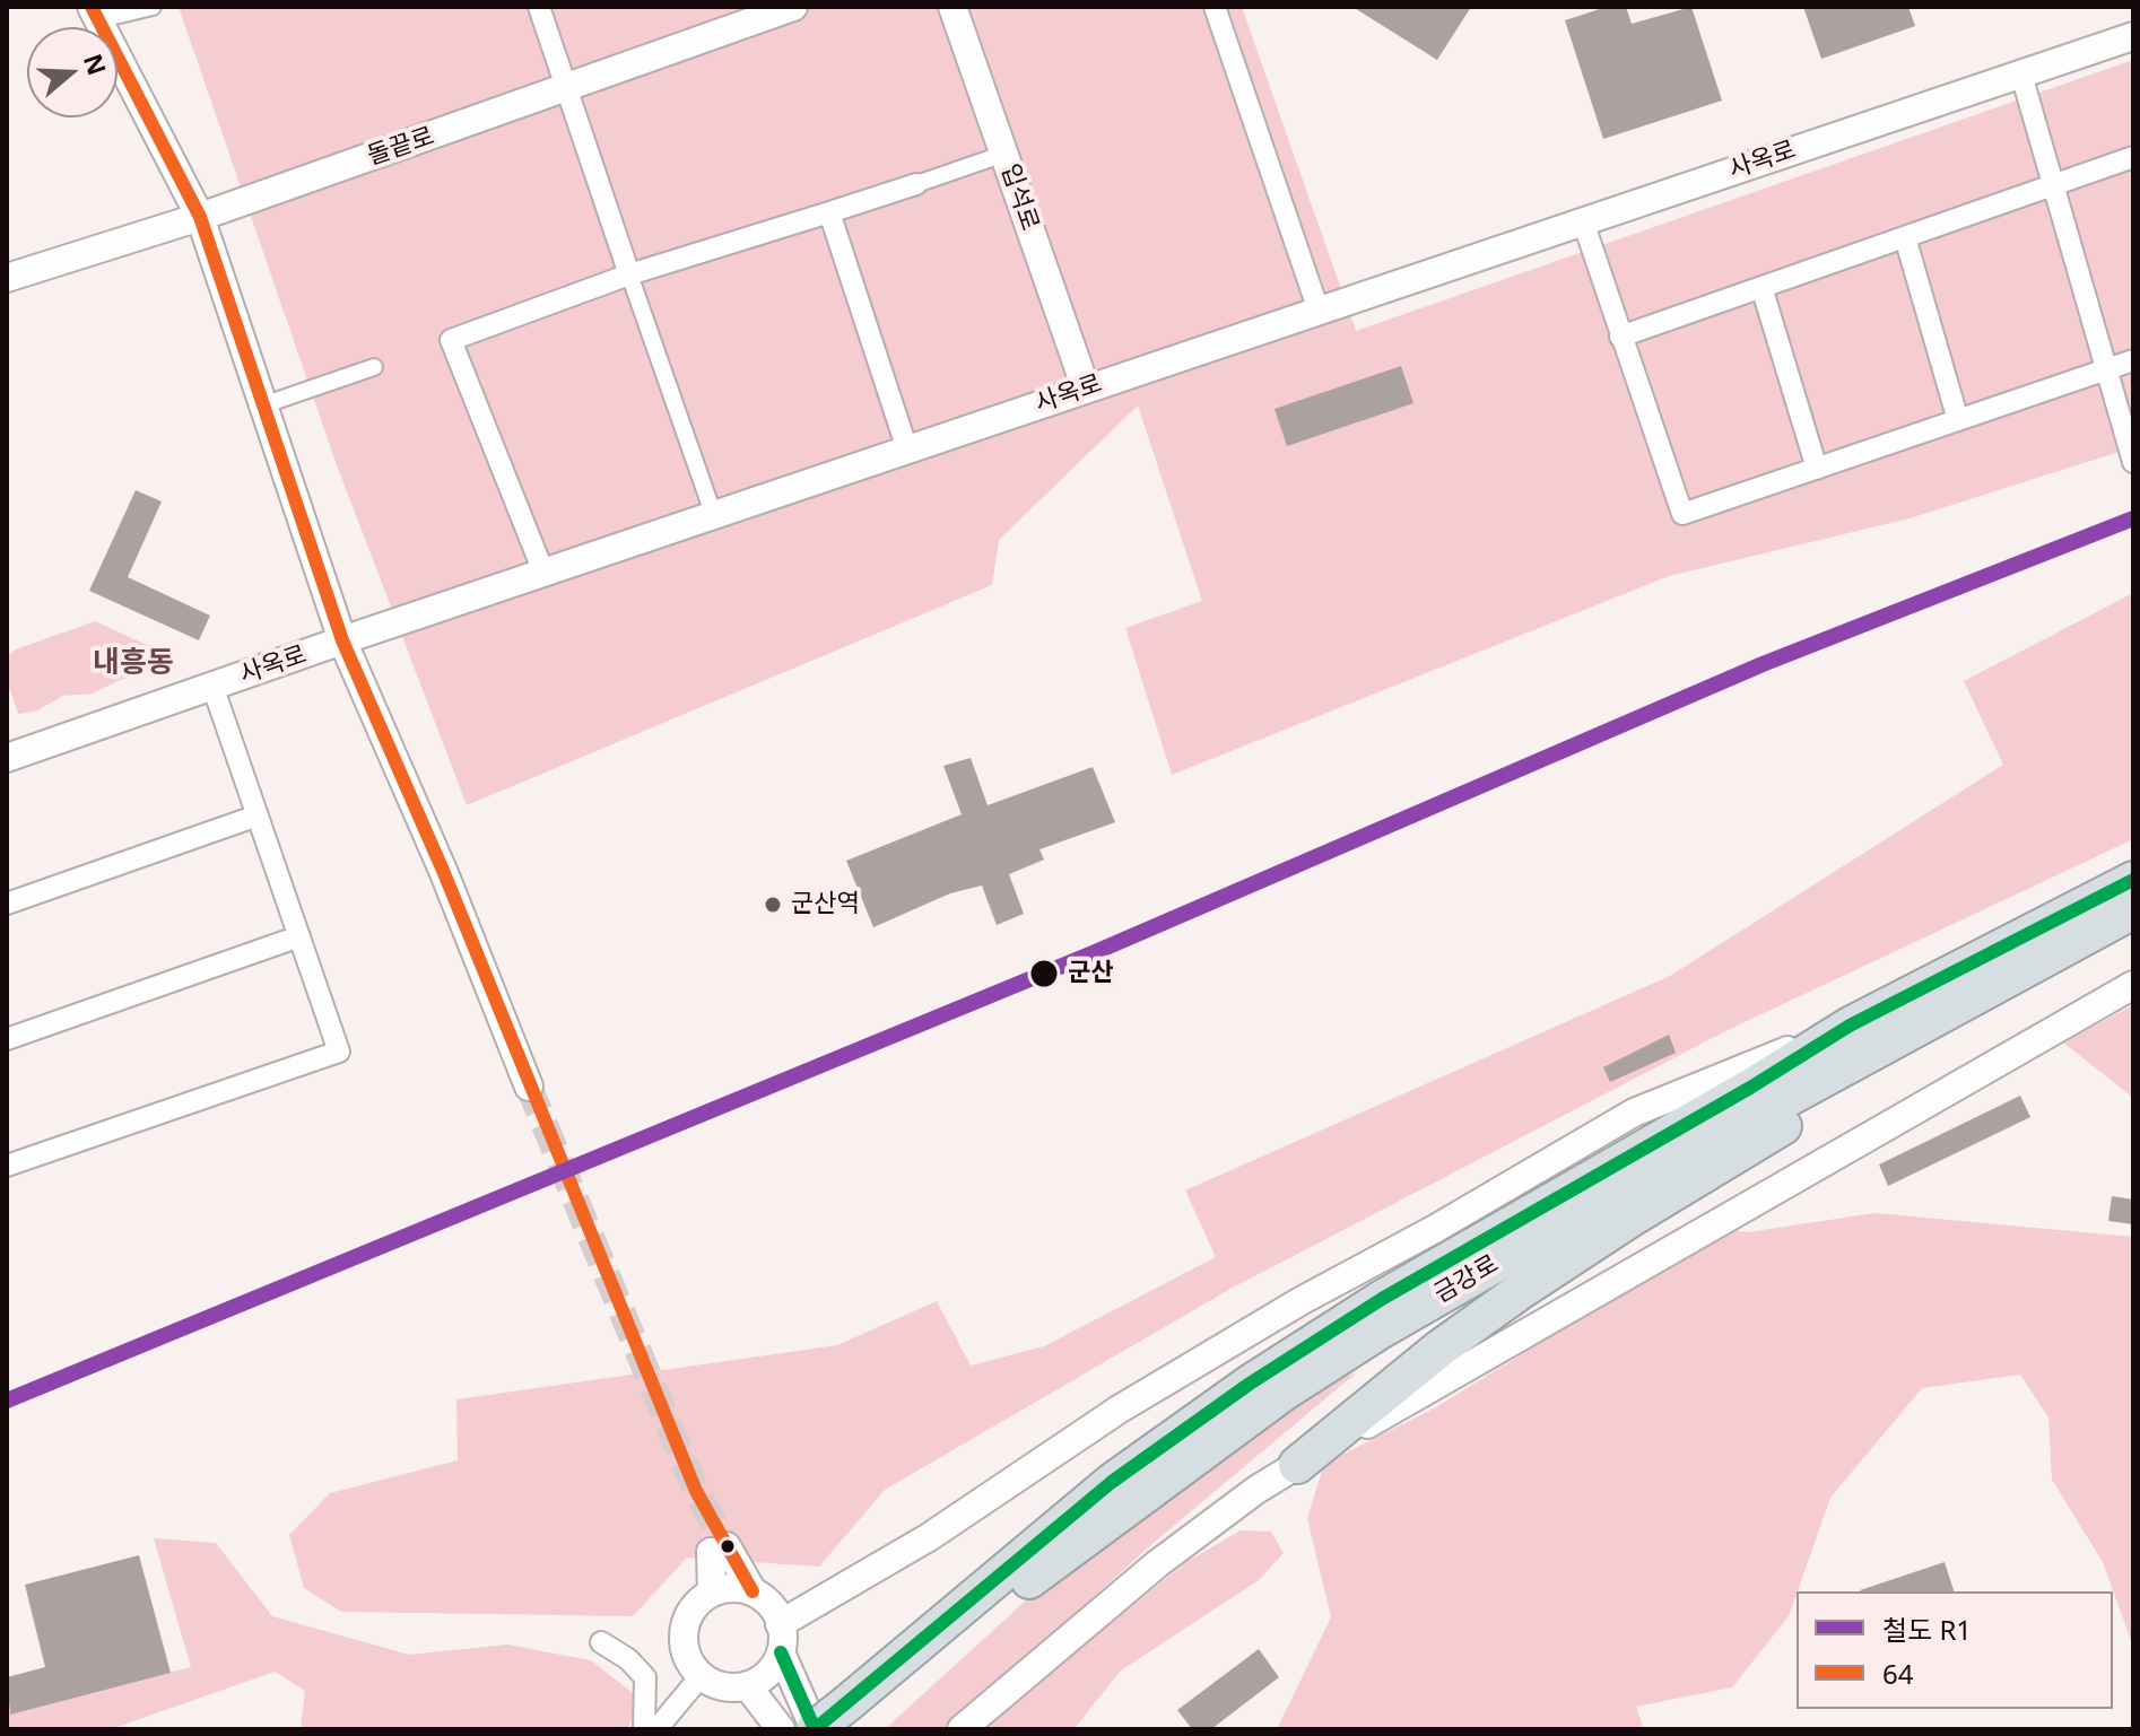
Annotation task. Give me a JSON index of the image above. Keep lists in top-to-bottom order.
{
  "streets": {
    "highway": ["금강로"],
    "street": ["돌끝로", "사옥로", "입석로"]
  },
  "crossings": [
    ["사옥로", "입석로"]
  ],
  "districts": ["내흥동"],
  "places": ["군산역", "군산"],
  "lines": ["transit line 64", "rail line R1"],
  "legend": ["철도 R1", "64"],
  "north": "right"
}
